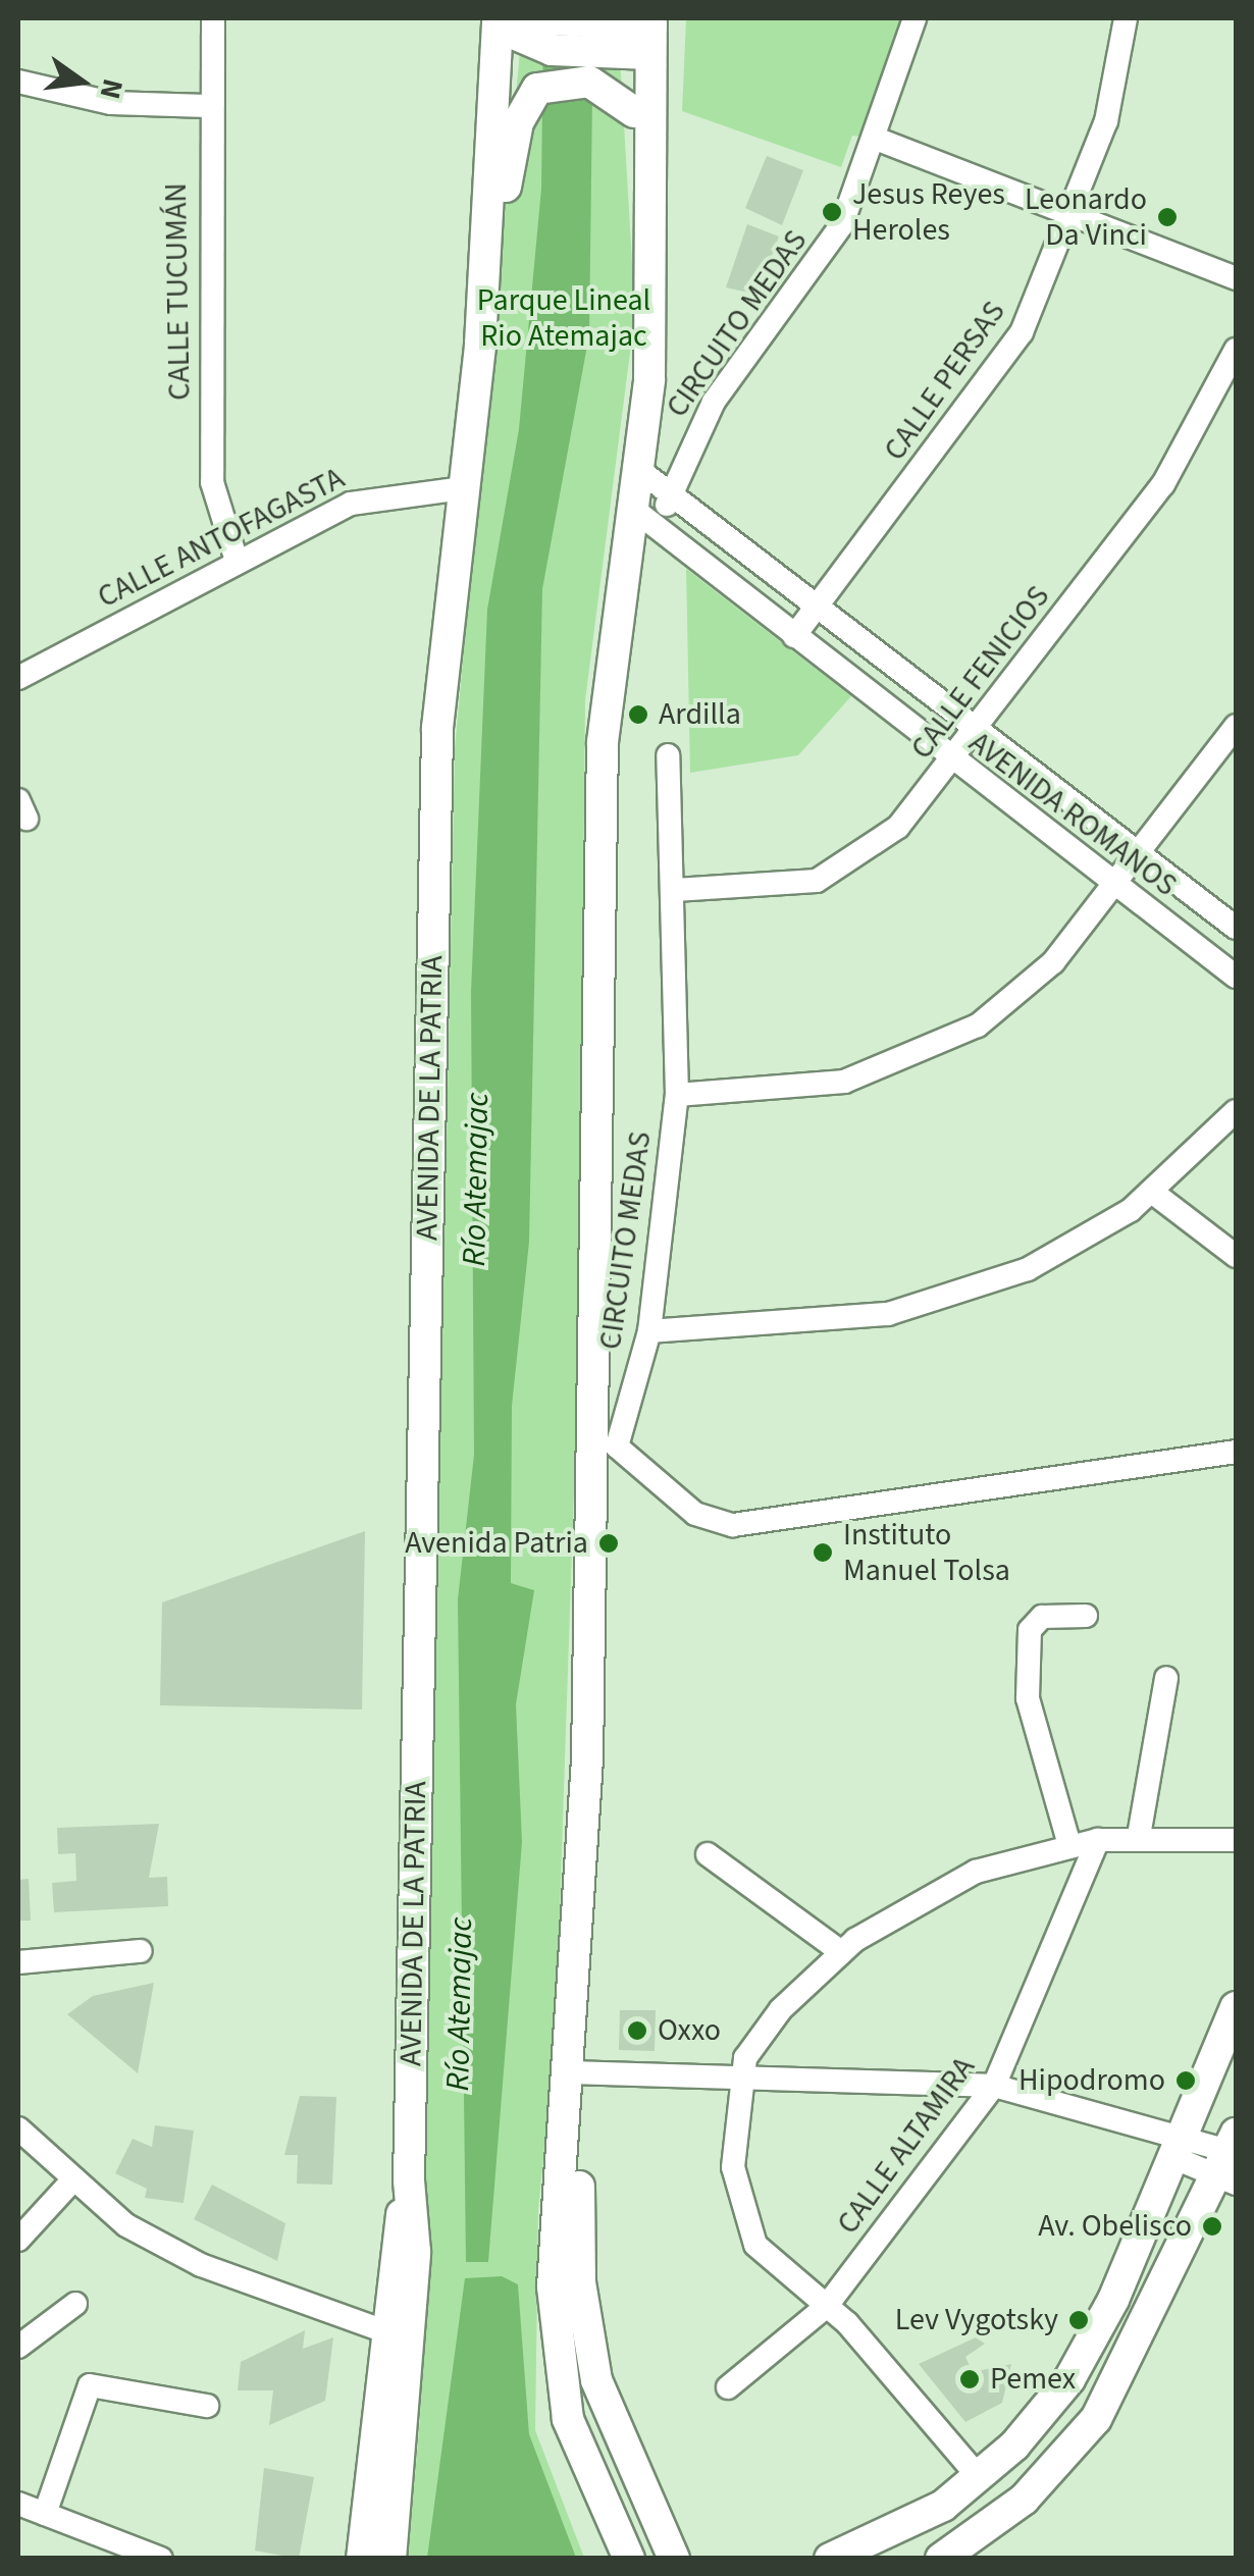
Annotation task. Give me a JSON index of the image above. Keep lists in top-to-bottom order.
{
  "streets": {
    "main road": ["AVENIDA DE LA PATRIA"],
    "street": [
      "CALLE TUCUMÁN",
      "CIRCUITO MEDAS",
      "CALLE PERSAS",
      "CALLE ANTOFAGASTA",
      "CALLE FENICIOS",
      "AVENIDA ROMANOS",
      "CALLE ALTAMIRA"
    ]
  },
  "crossings": [
    ["CALLE TUCUMÁN", "CALLE ANTOFAGASTA"],
    ["CIRCUITO MEDAS", "CALLE FENICIOS"],
    ["CIRCUITO MEDAS", "AVENIDA ROMANOS"],
    ["CALLE PERSAS", "AVENIDA ROMANOS"],
    ["CALLE ANTOFAGASTA", "AVENIDA DE LA PATRIA"],
    ["CALLE FENICIOS", "AVENIDA ROMANOS"]
  ],
  "water": ["Río Atemajac"],
  "parks": ["Parque Lineal Rio Atemajac"],
  "places": [
    "Jesus Reyes Heroles",
    "Leonardo Da Vinci",
    "Ardilla",
    "Avenida Patria",
    "Instituto Manuel Tolsa",
    "Oxxo",
    "Hipodromo",
    "Av. Obelisco",
    "Lev Vygotsky",
    "Pemex"
  ],
  "north": "right"
}
